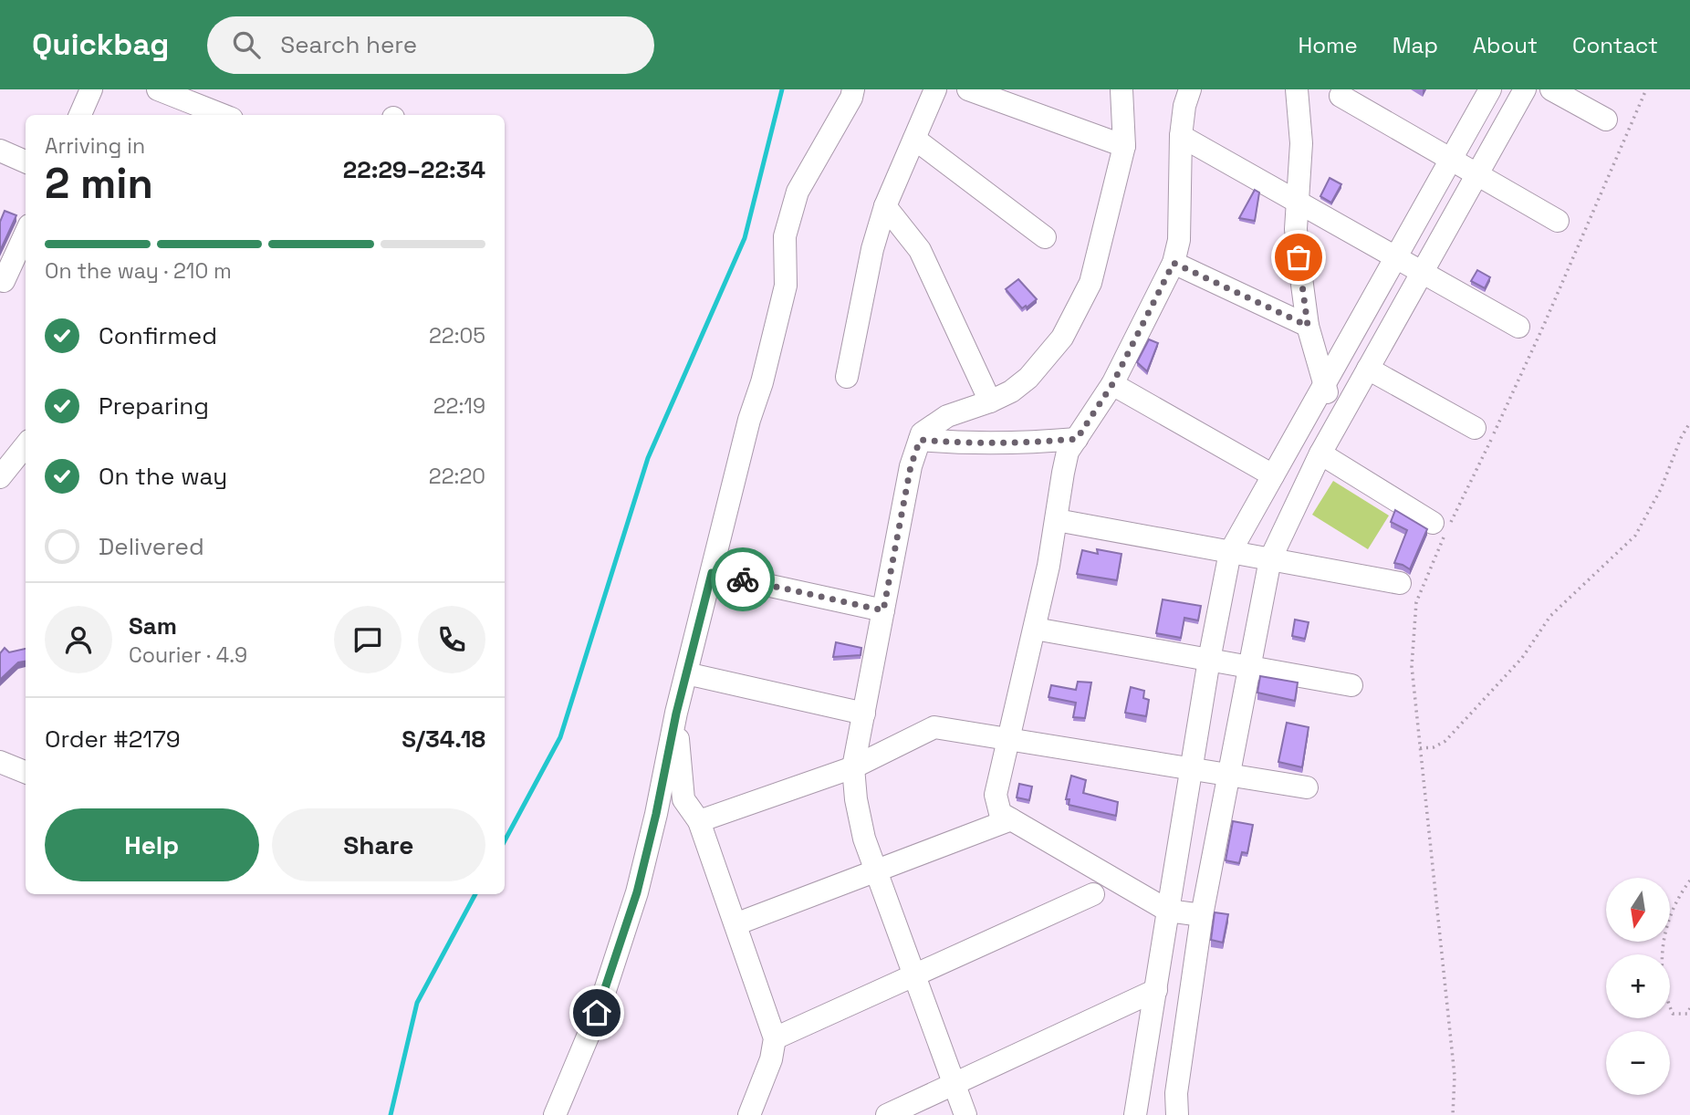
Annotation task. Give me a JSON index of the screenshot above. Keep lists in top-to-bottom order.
{
  "north": "bottom",
  "page": {
    "header": "Quickbag",
    "search": "Search here",
    "nav": [
      "Home",
      "Map",
      "About",
      "Contact"
    ],
    "heading": ["2 min", "Arriving in", "22:29–22:34"],
    "panel": [
      "Sam",
      "Courier · 4.9",
      "Order #2179",
      "S/34.18"
    ],
    "bar": "On the way · 210 m",
    "list": [
      ["Confirmed", "22:05"],
      ["Preparing", "22:19"],
      ["On the way", "22:20"],
      "Delivered"
    ],
    "buttons": ["Help", "Share"],
    "map_buttons": ["+", "−"]
  }
}
